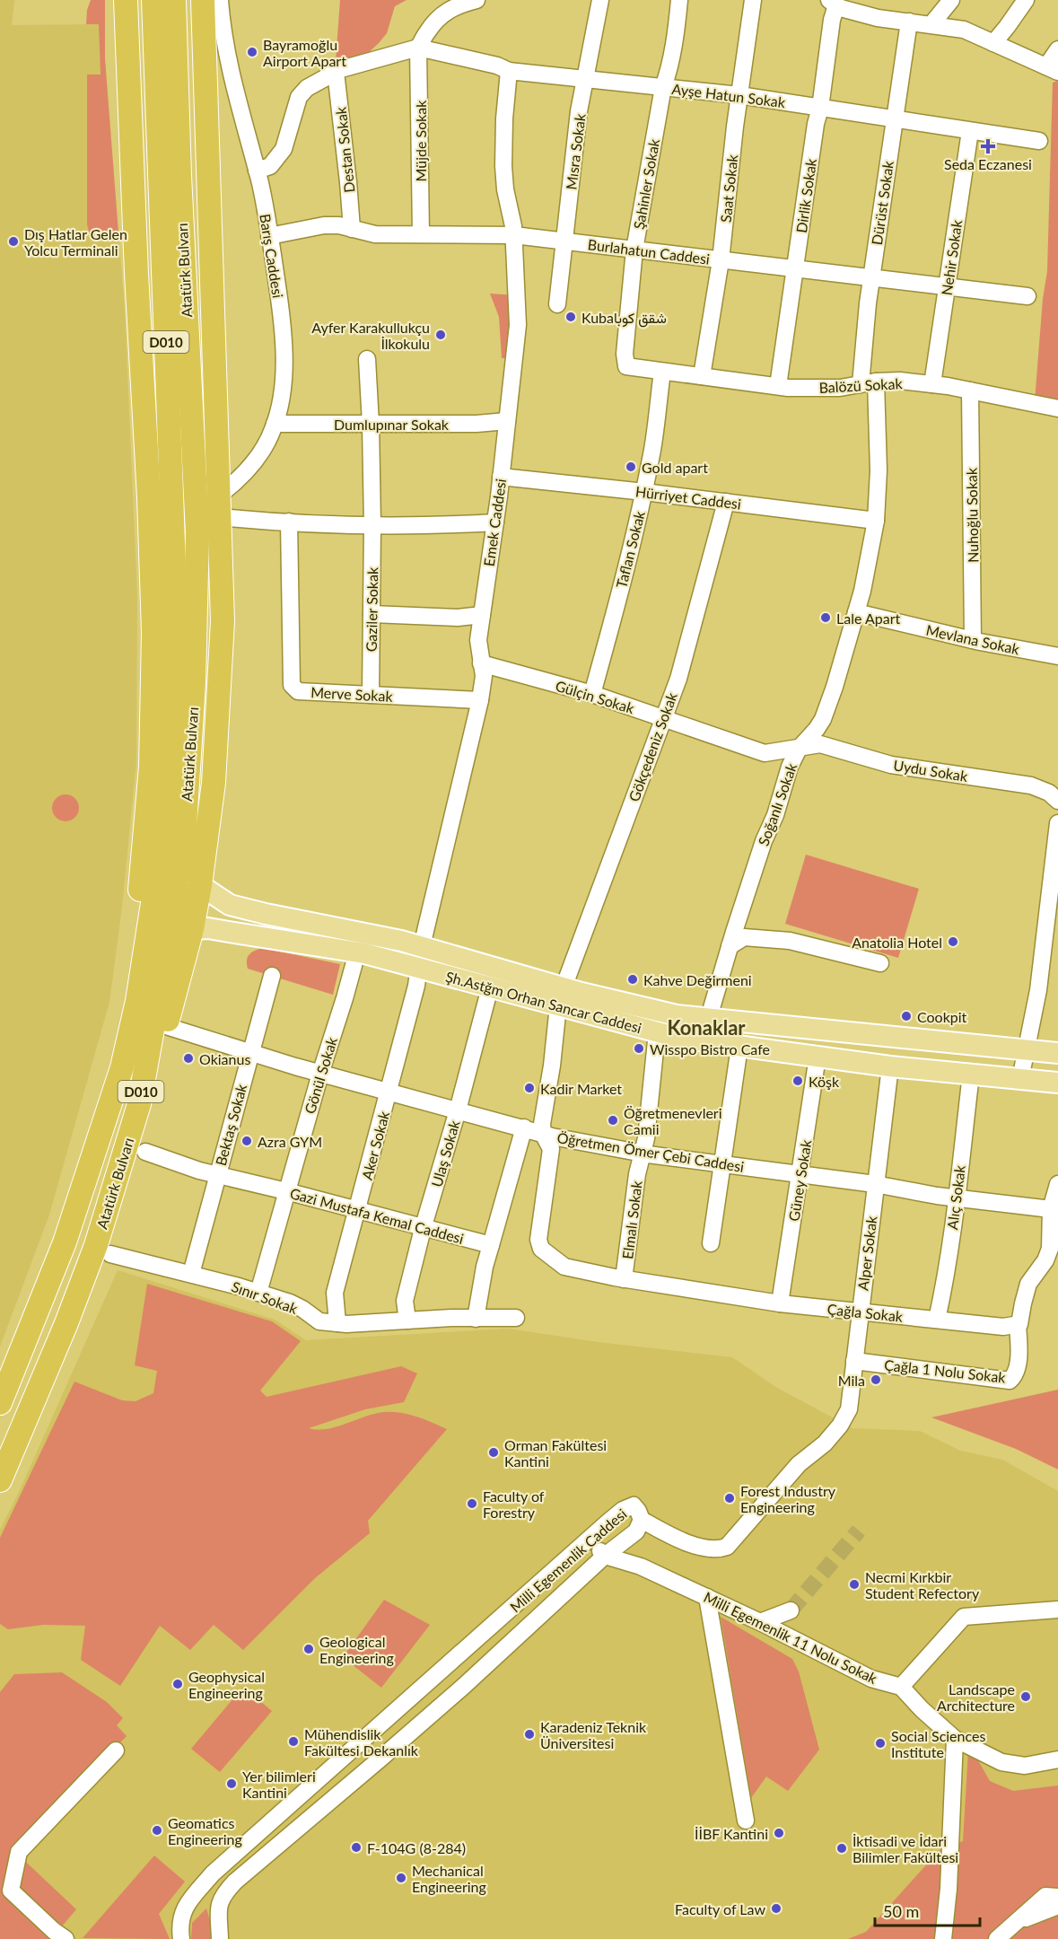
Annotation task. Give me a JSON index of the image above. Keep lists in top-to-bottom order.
{
  "streets": {
    "highway": ["Atatürk Bulvarı", "D010"],
    "main road": ["Şh.Astğm Orhan Sancar Caddesi"],
    "street": [
      "Ayşe Hatun Sokak",
      "Müjde Sokak",
      "Destan Sokak",
      "Mısra Sokak",
      "Şahinler Sokak",
      "Saat Sokak",
      "Dirlik Sokak",
      "Dürüst Sokak",
      "Burlahatun Caddesi",
      "Barış Caddesi",
      "Nehir Sokak",
      "Balözü Sokak",
      "Dumlupınar Sokak",
      "Hürriyet Caddesi",
      "Nuhoğlu Sokak",
      "Emek Caddesi",
      "Taflan Sokak",
      "Gaziler Sokak",
      "Mevlana Sokak",
      "Merve Sokak",
      "Gülçin Sokak",
      "Gökçedeniz Sokak",
      "Uydu Sokak",
      "Soğanlı Sokak",
      "Gönül Sokak",
      "Bektaş Sokak",
      "Aker Sokak",
      "Öğretmen Ömer Çebi Caddesi",
      "Ulaş Sokak",
      "Güney Sokak",
      "Alıç Sokak",
      "Gazi Mustafa Kemal Caddesi",
      "Elmalı Sokak",
      "Alper Sokak",
      "Sınır Sokak",
      "Çağla Sokak",
      "Çağla 1 Nolu Sokak",
      "Milli Egemenlik Caddesi",
      "Milli Egemenlik 11 Nolu Sokak"
    ]
  },
  "crossings": [
    ["Ayşe Hatun Sokak", "Müjde Sokak"],
    ["Ayşe Hatun Sokak", "Mısra Sokak"],
    ["Ayşe Hatun Sokak", "Şahinler Sokak"],
    ["Ayşe Hatun Sokak", "Saat Sokak"],
    ["Ayşe Hatun Sokak", "Dirlik Sokak"],
    ["Ayşe Hatun Sokak", "Dürüst Sokak"],
    ["Ayşe Hatun Sokak", "Nehir Sokak"],
    ["Ayşe Hatun Sokak", "Emek Caddesi"],
    ["Müjde Sokak", "Burlahatun Caddesi"],
    ["Destan Sokak", "Burlahatun Caddesi"],
    ["Mısra Sokak", "Burlahatun Caddesi"],
    ["Şahinler Sokak", "Burlahatun Caddesi"],
    ["Şahinler Sokak", "Balözü Sokak"],
    ["Şahinler Sokak", "Taflan Sokak"],
    ["Saat Sokak", "Burlahatun Caddesi"],
    ["Saat Sokak", "Balözü Sokak"],
    ["Dirlik Sokak", "Burlahatun Caddesi"],
    ["Dirlik Sokak", "Balözü Sokak"],
    ["Dürüst Sokak", "Burlahatun Caddesi"],
    ["Dürüst Sokak", "Balözü Sokak"],
    ["Dürüst Sokak", "Soğanlı Sokak"],
    ["Burlahatun Caddesi", "Barış Caddesi"],
    ["Burlahatun Caddesi", "Nehir Sokak"],
    ["Burlahatun Caddesi", "Emek Caddesi"],
    ["Barış Caddesi", "Dumlupınar Sokak"],
    ["Nehir Sokak", "Balözü Sokak"],
    ["Balözü Sokak", "Nuhoğlu Sokak"],
    ["Balözü Sokak", "Taflan Sokak"],
    ["Balözü Sokak", "Soğanlı Sokak"],
    ["Dumlupınar Sokak", "Emek Caddesi"],
    ["Dumlupınar Sokak", "Gaziler Sokak"],
    ["Hürriyet Caddesi", "Emek Caddesi"],
    ["Hürriyet Caddesi", "Taflan Sokak"],
    ["Hürriyet Caddesi", "Gökçedeniz Sokak"],
    ["Hürriyet Caddesi", "Soğanlı Sokak"],
    ["Nuhoğlu Sokak", "Mevlana Sokak"],
    ["Emek Caddesi", "Merve Sokak"],
    ["Emek Caddesi", "Gülçin Sokak"],
    ["Emek Caddesi", "Şh.Astğm Orhan Sancar Caddesi"],
    ["Emek Caddesi", "Aker Sokak"],
    ["Taflan Sokak", "Gülçin Sokak"],
    ["Gaziler Sokak", "Merve Sokak"],
    ["Mevlana Sokak", "Soğanlı Sokak"],
    ["Gülçin Sokak", "Gökçedeniz Sokak"],
    ["Gülçin Sokak", "Uydu Sokak"],
    ["Gülçin Sokak", "Soğanlı Sokak"],
    ["Gökçedeniz Sokak", "Şh.Astğm Orhan Sancar Caddesi"],
    ["Gökçedeniz Sokak", "Öğretmen Ömer Çebi Caddesi"],
    ["Gökçedeniz Sokak", "Çağla Sokak"],
    ["Uydu Sokak", "Soğanlı Sokak"],
    ["Soğanlı Sokak", "Şh.Astğm Orhan Sancar Caddesi"],
    ["Şh.Astğm Orhan Sancar Caddesi", "Gönül Sokak"],
    ["Şh.Astğm Orhan Sancar Caddesi", "Aker Sokak"],
    ["Şh.Astğm Orhan Sancar Caddesi", "Ulaş Sokak"],
    ["Şh.Astğm Orhan Sancar Caddesi", "Güney Sokak"],
    ["Şh.Astğm Orhan Sancar Caddesi", "Alıç Sokak"],
    ["Şh.Astğm Orhan Sancar Caddesi", "Elmalı Sokak"],
    ["Şh.Astğm Orhan Sancar Caddesi", "Alper Sokak"],
    ["Gönül Sokak", "Öğretmen Ömer Çebi Caddesi"],
    ["Gönül Sokak", "Gazi Mustafa Kemal Caddesi"],
    ["Gönül Sokak", "Sınır Sokak"],
    ["Bektaş Sokak", "Öğretmen Ömer Çebi Caddesi"],
    ["Bektaş Sokak", "Gazi Mustafa Kemal Caddesi"],
    ["Bektaş Sokak", "Sınır Sokak"],
    ["Aker Sokak", "Öğretmen Ömer Çebi Caddesi"],
    ["Aker Sokak", "Gazi Mustafa Kemal Caddesi"],
    ["Aker Sokak", "Sınır Sokak"],
    ["Öğretmen Ömer Çebi Caddesi", "Ulaş Sokak"],
    ["Öğretmen Ömer Çebi Caddesi", "Güney Sokak"],
    ["Öğretmen Ömer Çebi Caddesi", "Alıç Sokak"],
    ["Öğretmen Ömer Çebi Caddesi", "Elmalı Sokak"],
    ["Öğretmen Ömer Çebi Caddesi", "Alper Sokak"],
    ["Ulaş Sokak", "Gazi Mustafa Kemal Caddesi"],
    ["Ulaş Sokak", "Sınır Sokak"],
    ["Güney Sokak", "Çağla Sokak"],
    ["Alıç Sokak", "Çağla Sokak"],
    ["Elmalı Sokak", "Çağla Sokak"],
    ["Alper Sokak", "Çağla Sokak"],
    ["Alper Sokak", "Çağla 1 Nolu Sokak"],
    ["Alper Sokak", "Milli Egemenlik Caddesi"],
    ["Çağla Sokak", "Çağla 1 Nolu Sokak"],
    ["Milli Egemenlik Caddesi", "Milli Egemenlik 11 Nolu Sokak"]
  ],
  "districts": ["Konaklar"],
  "places": {
    "other": [
      "Bayramoğlu Airport Apart",
      "Dış Hatlar Gelen Yolcu Terminali",
      "Kubaشقق كوبا",
      "Ayfer Karakullukçu İlkokulu",
      "Gold apart",
      "Lale Apart",
      "Anatolia Hotel",
      "Kahve Değirmeni",
      "Cookpit",
      "Wisspo Bistro Cafe",
      "Okianus",
      "Köşk",
      "Kadir Market",
      "Öğretmenevleri Camii",
      "Azra GYM",
      "Mila",
      "Orman Fakültesi Kantini",
      "Forest Industry Engineering",
      "Faculty of Forestry",
      "Necmi Kırkbir Student Refectory",
      "Geological Engineering",
      "Geophysical Engineering",
      "Landscape Architecture",
      "Karadeniz Teknik Üniversitesi",
      "Mühendislik Fakültesi Dekanlık",
      "Social Sciences Institute",
      "Yer bilimleri Kantini",
      "Geomatics Engineering",
      "İİBF Kantini",
      "F-104G (8-284)",
      "İktisadi ve İdari Bilimler Fakültesi",
      "Mechanical Engineering",
      "Faculty of Law"
    ],
    "health": ["Seda Eczanesi"]
  },
  "scale_bar": "50 m"
}
